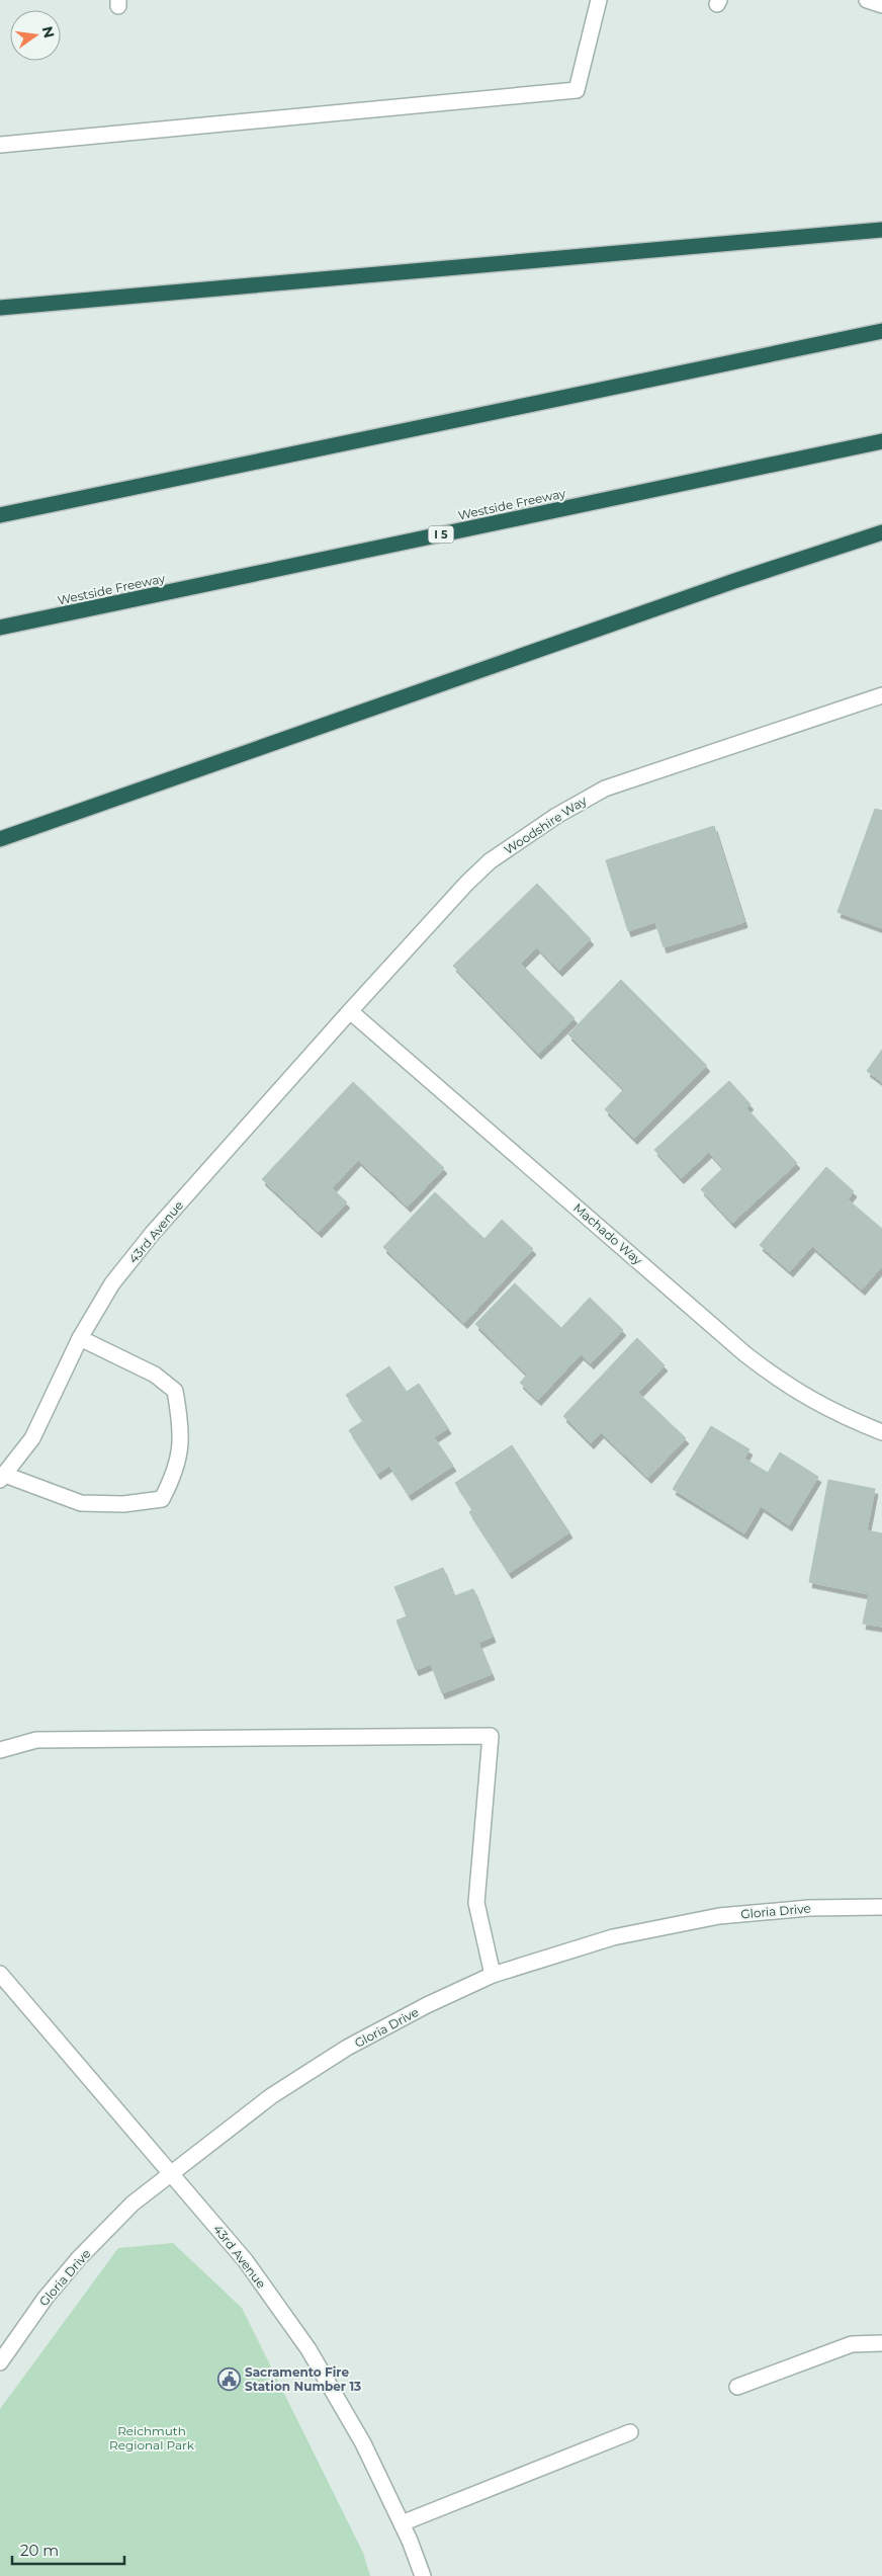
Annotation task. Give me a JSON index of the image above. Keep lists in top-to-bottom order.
{
  "streets": {
    "highway": ["Westside Freeway", "I 5"],
    "street": [
      "Woodshire Way",
      "43rd Avenue",
      "Machado Way",
      "Gloria Drive"
    ]
  },
  "crossings": [
    ["Woodshire Way", "43rd Avenue"],
    ["Woodshire Way", "Machado Way"],
    ["43rd Avenue", "Machado Way"],
    ["43rd Avenue", "Gloria Drive"]
  ],
  "parks": ["Reichmuth Regional Park"],
  "places": {
    "public building": ["Sacramento Fire Station Number 13"]
  },
  "scale_bar": "20 m",
  "north": "right"
}
